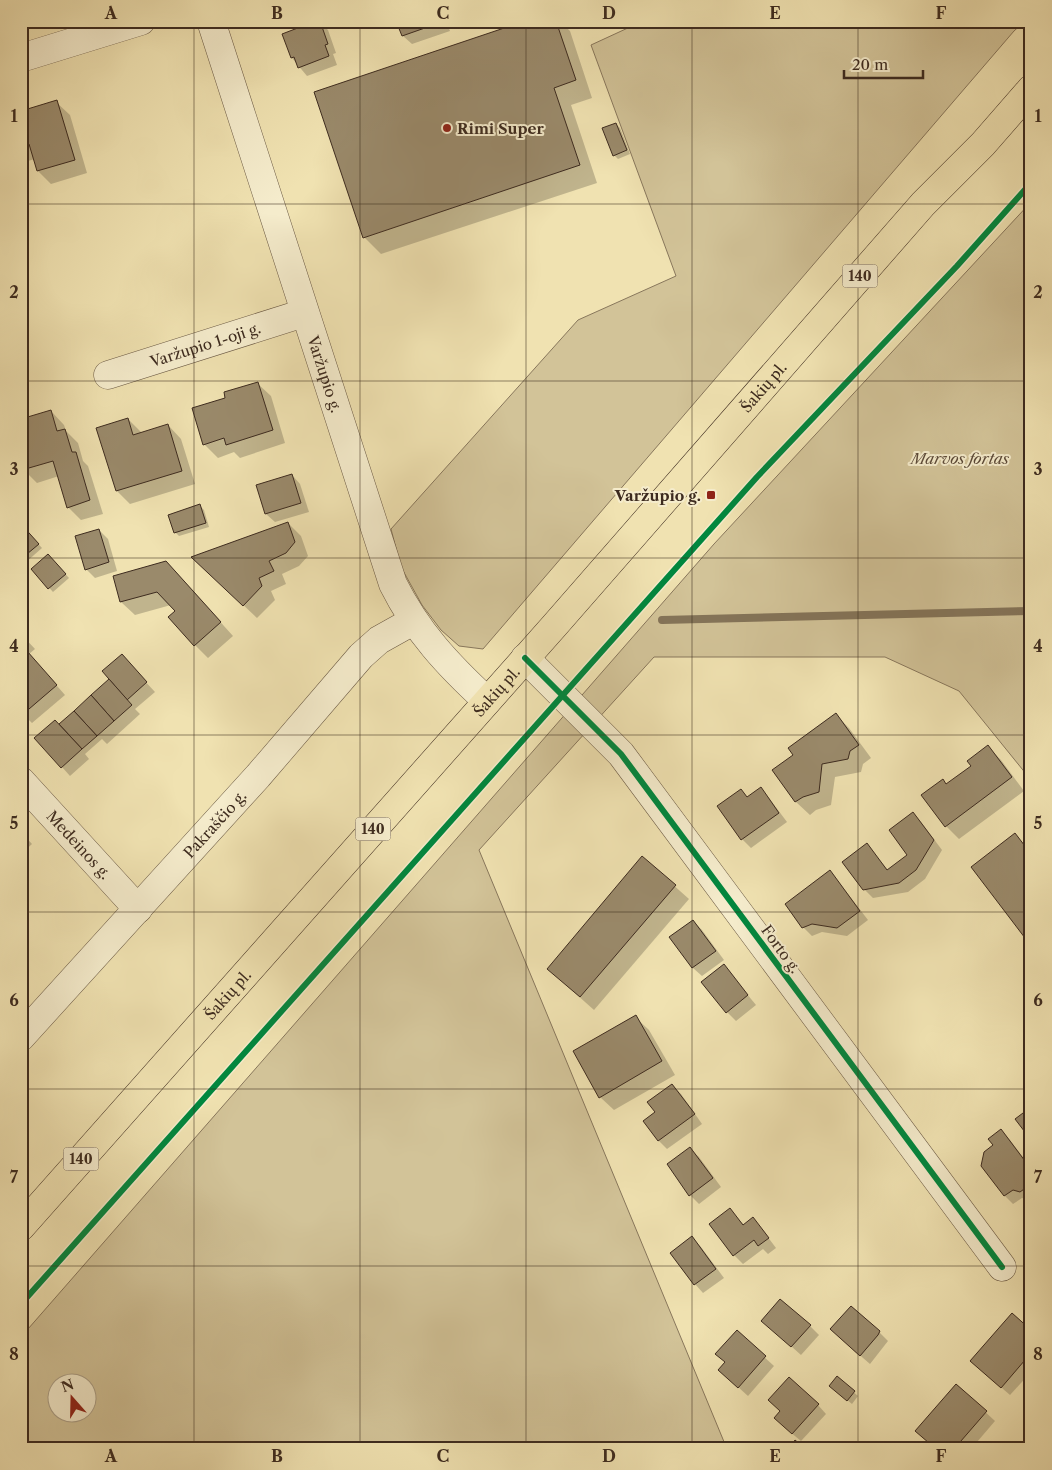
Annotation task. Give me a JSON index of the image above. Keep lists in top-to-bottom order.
{
  "streets": {
    "main road": ["140", "Šakių pl."],
    "street": [
      "Varžupio 1-oji g.",
      "Varžupio g.",
      "Pakraščio g.",
      "Medeinos g.",
      "Forto g."
    ]
  },
  "crossings": [
    ["Varžupio 1-oji g.", "Varžupio g."],
    ["Varžupio g.", "Šakių pl."],
    ["Varžupio g.", "Pakraščio g."],
    ["Šakių pl.", "Forto g."],
    ["Pakraščio g.", "Medeinos g."]
  ],
  "parks": ["Marvos fortas"],
  "places": {
    "other": ["Rimi Super"],
    "transit": ["Varžupio g."]
  },
  "scale_bar": "20 m",
  "north": "top",
  "grid": {
    "columns": [
      "A",
      "B",
      "C",
      "D",
      "E",
      "F"
    ],
    "rows": [
      "1",
      "2",
      "3",
      "4",
      "5",
      "6",
      "7",
      "8"
    ]
  }
}
